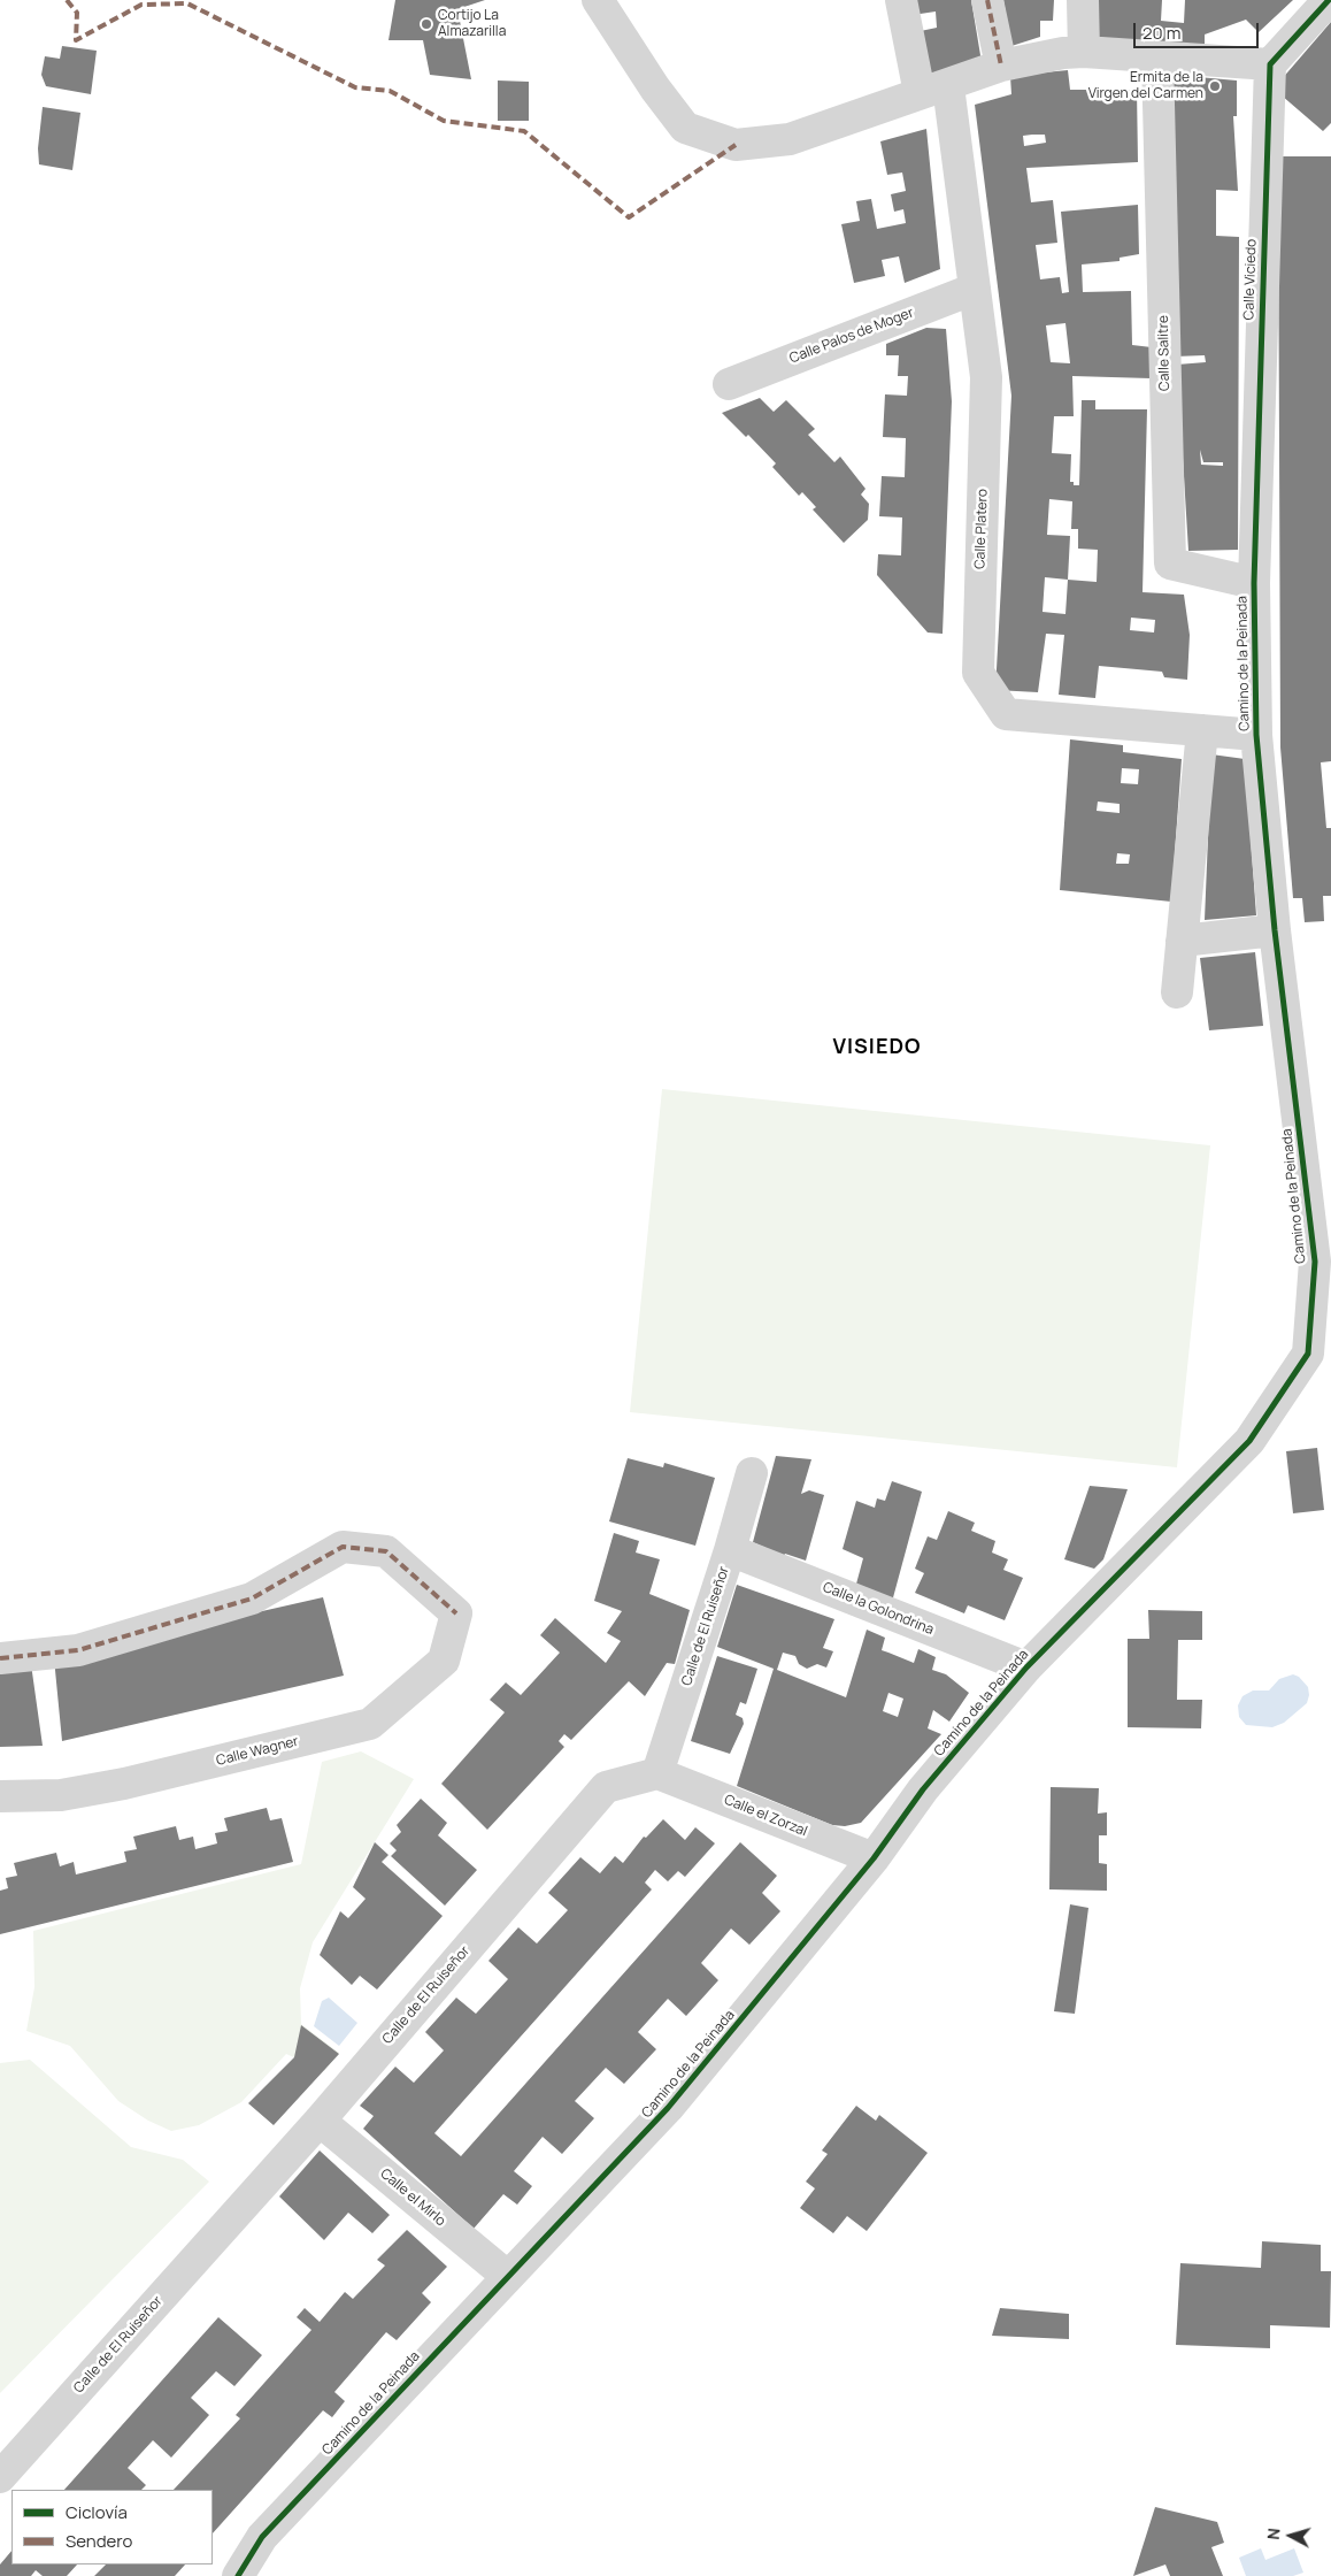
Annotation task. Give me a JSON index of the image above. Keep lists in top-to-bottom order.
{
  "streets": {
    "street": [
      "Calle Viciedo",
      "Calle Palos de Moger",
      "Calle Salitre",
      "Calle Platero",
      "Camino de la Peinada",
      "Calle la Golondrina",
      "Calle de El Ruiseñor",
      "Calle Wagner",
      "Calle el Zorzal",
      "Calle el Mirlo"
    ]
  },
  "crossings": [
    ["Calle Viciedo", "Calle Salitre"],
    ["Calle Viciedo", "Camino de la Peinada"],
    ["Calle Palos de Moger", "Calle Platero"],
    ["Calle Salitre", "Camino de la Peinada"],
    ["Calle Platero", "Camino de la Peinada"],
    ["Camino de la Peinada", "Calle la Golondrina"],
    ["Camino de la Peinada", "Calle el Zorzal"],
    ["Camino de la Peinada", "Calle el Mirlo"],
    ["Calle la Golondrina", "Calle de El Ruiseñor"],
    ["Calle de El Ruiseñor", "Calle el Zorzal"],
    ["Calle de El Ruiseñor", "Calle el Mirlo"]
  ],
  "districts": ["VISIEDO"],
  "places": ["Cortijo La Almazarilla", "Ermita de la Virgen del Carmen"],
  "legend": ["Ciclovía", "Sendero"],
  "scale_bar": "20 m",
  "north": "left"
}
